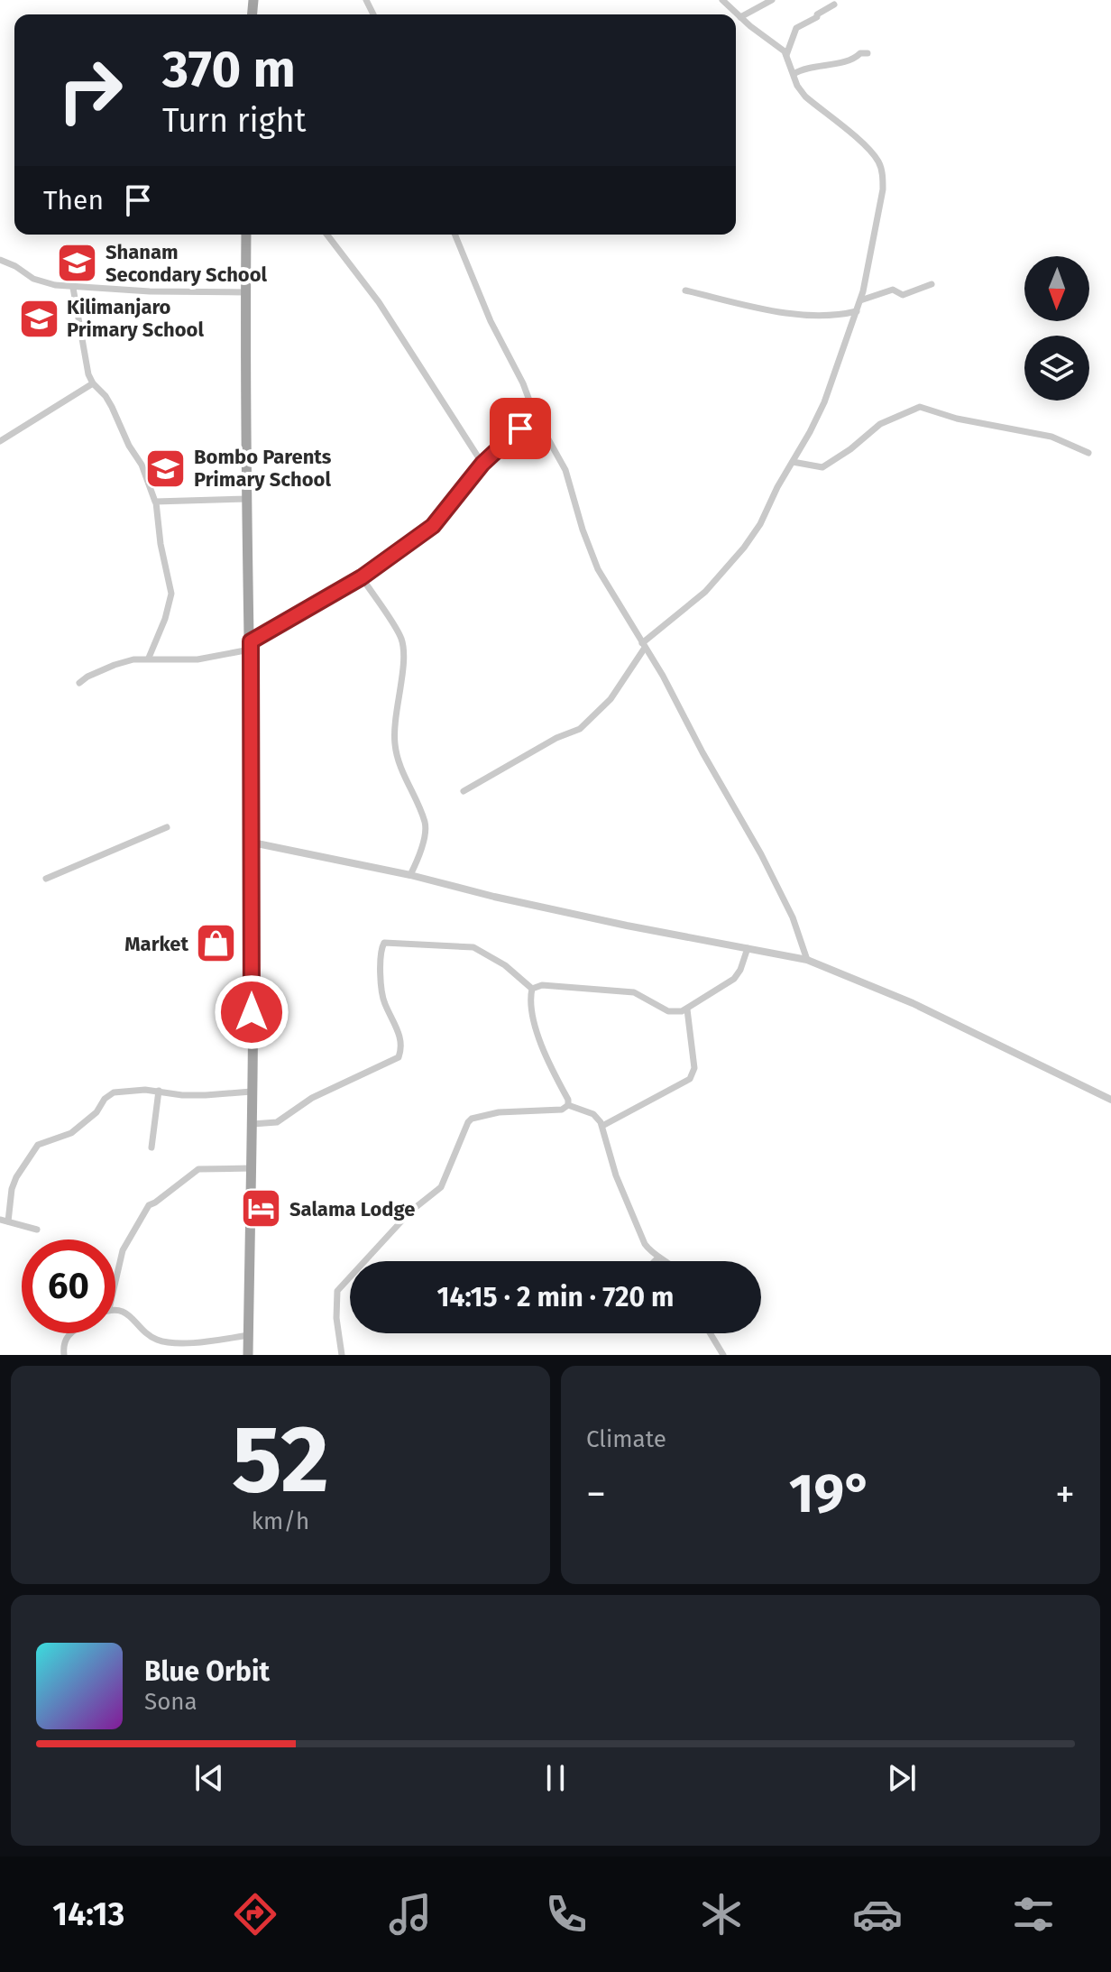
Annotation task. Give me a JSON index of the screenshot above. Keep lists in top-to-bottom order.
{
  "places": {
    "school or university": ["Shanam Secondary School", "Kilimanjaro Primary School", "Bombo Parents Primary School"],
    "shop": ["Market"],
    "hotel": ["Salama Lodge"]
  },
  "north": "bottom",
  "page": {
    "turn": ["370 m", "Turn right"],
    "then": "Then",
    "limit": "60",
    "trip": "14:15 · 2 min · 720 m",
    "tile": [
      ["52", "km/h"],
      "Climate"
    ],
    "heat": ["−", "19°", "+"],
    "song": ["Blue Orbit", "Sona"],
    "tabs": "14:13"
  }
}
